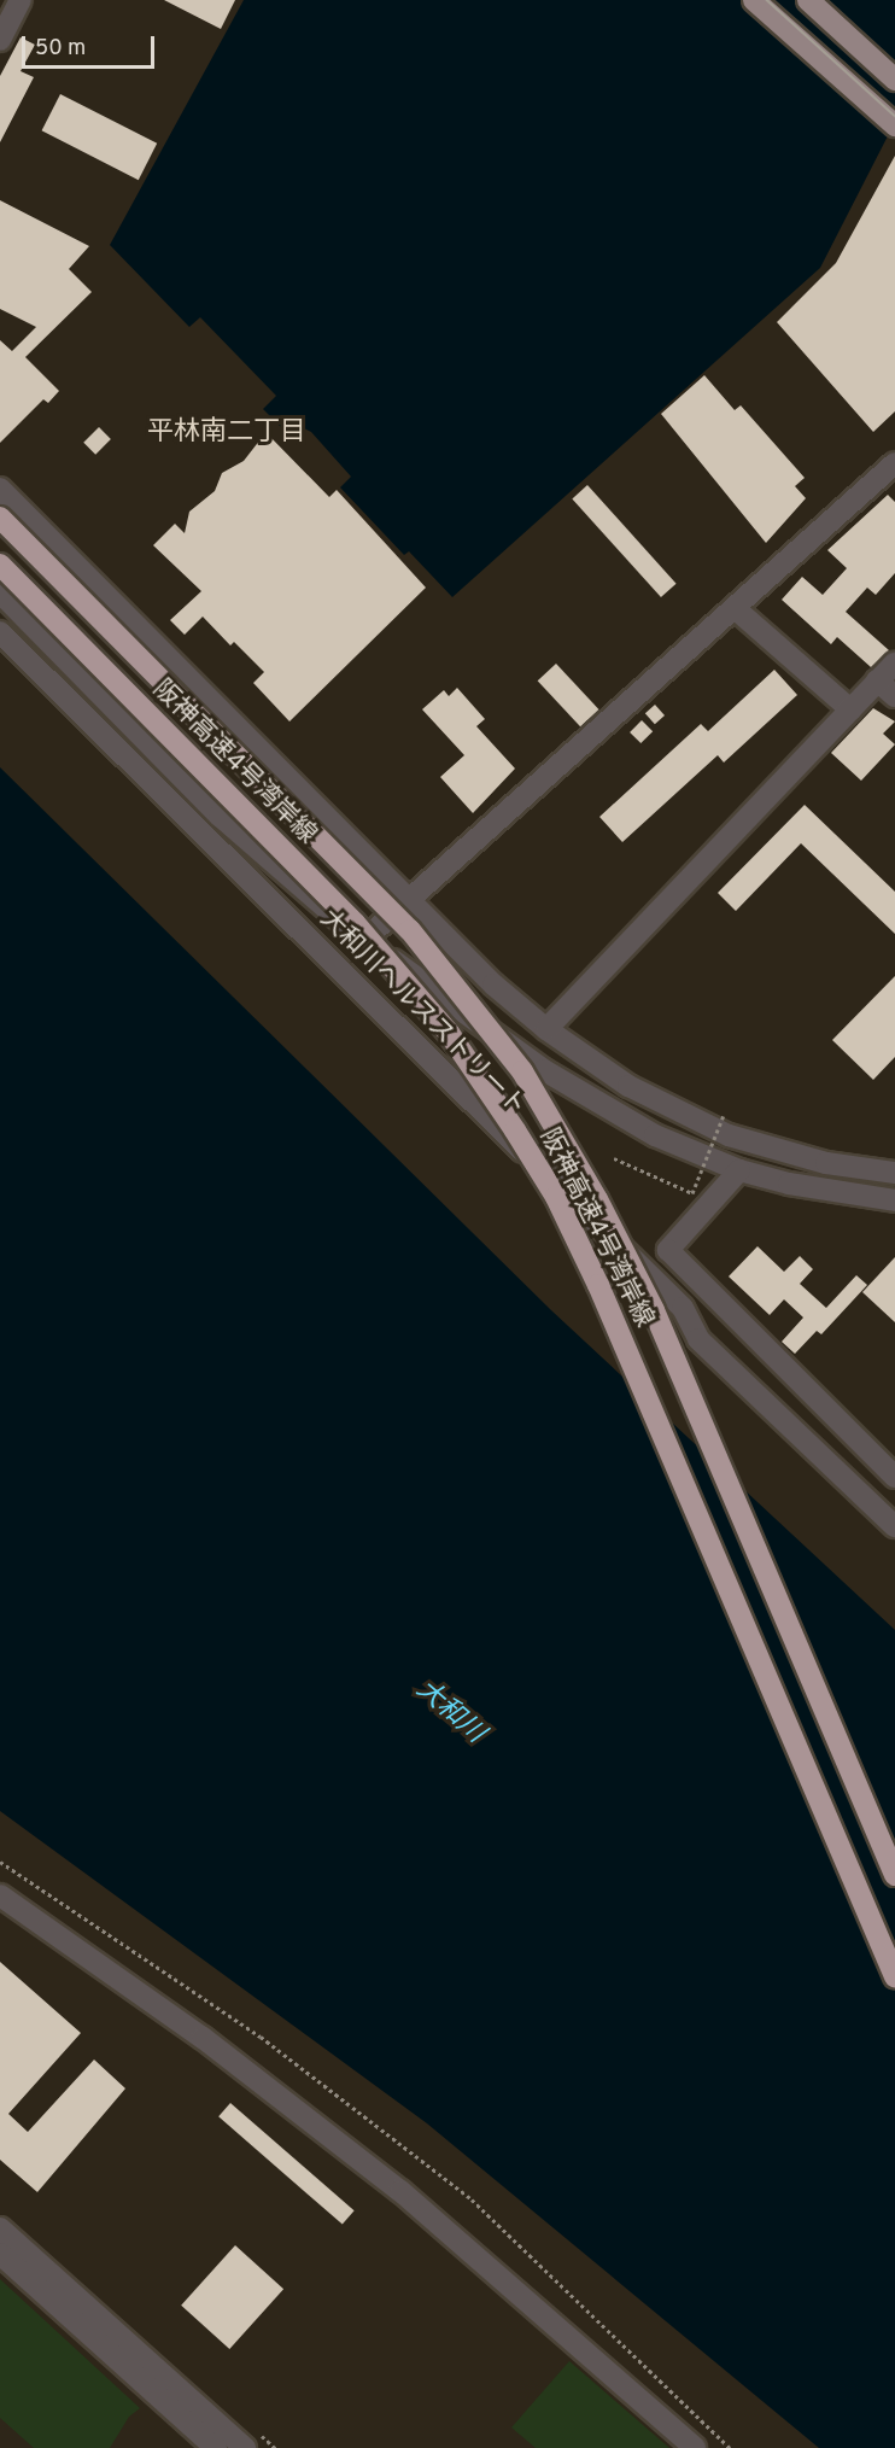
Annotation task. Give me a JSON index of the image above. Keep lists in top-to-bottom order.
{
  "streets": {
    "highway": ["阪神高速4号湾岸線"],
    "street": ["大和川ヘルスストリート"]
  },
  "districts": ["平林南二丁目"],
  "water": ["大和川"],
  "scale_bar": "50 m"
}
